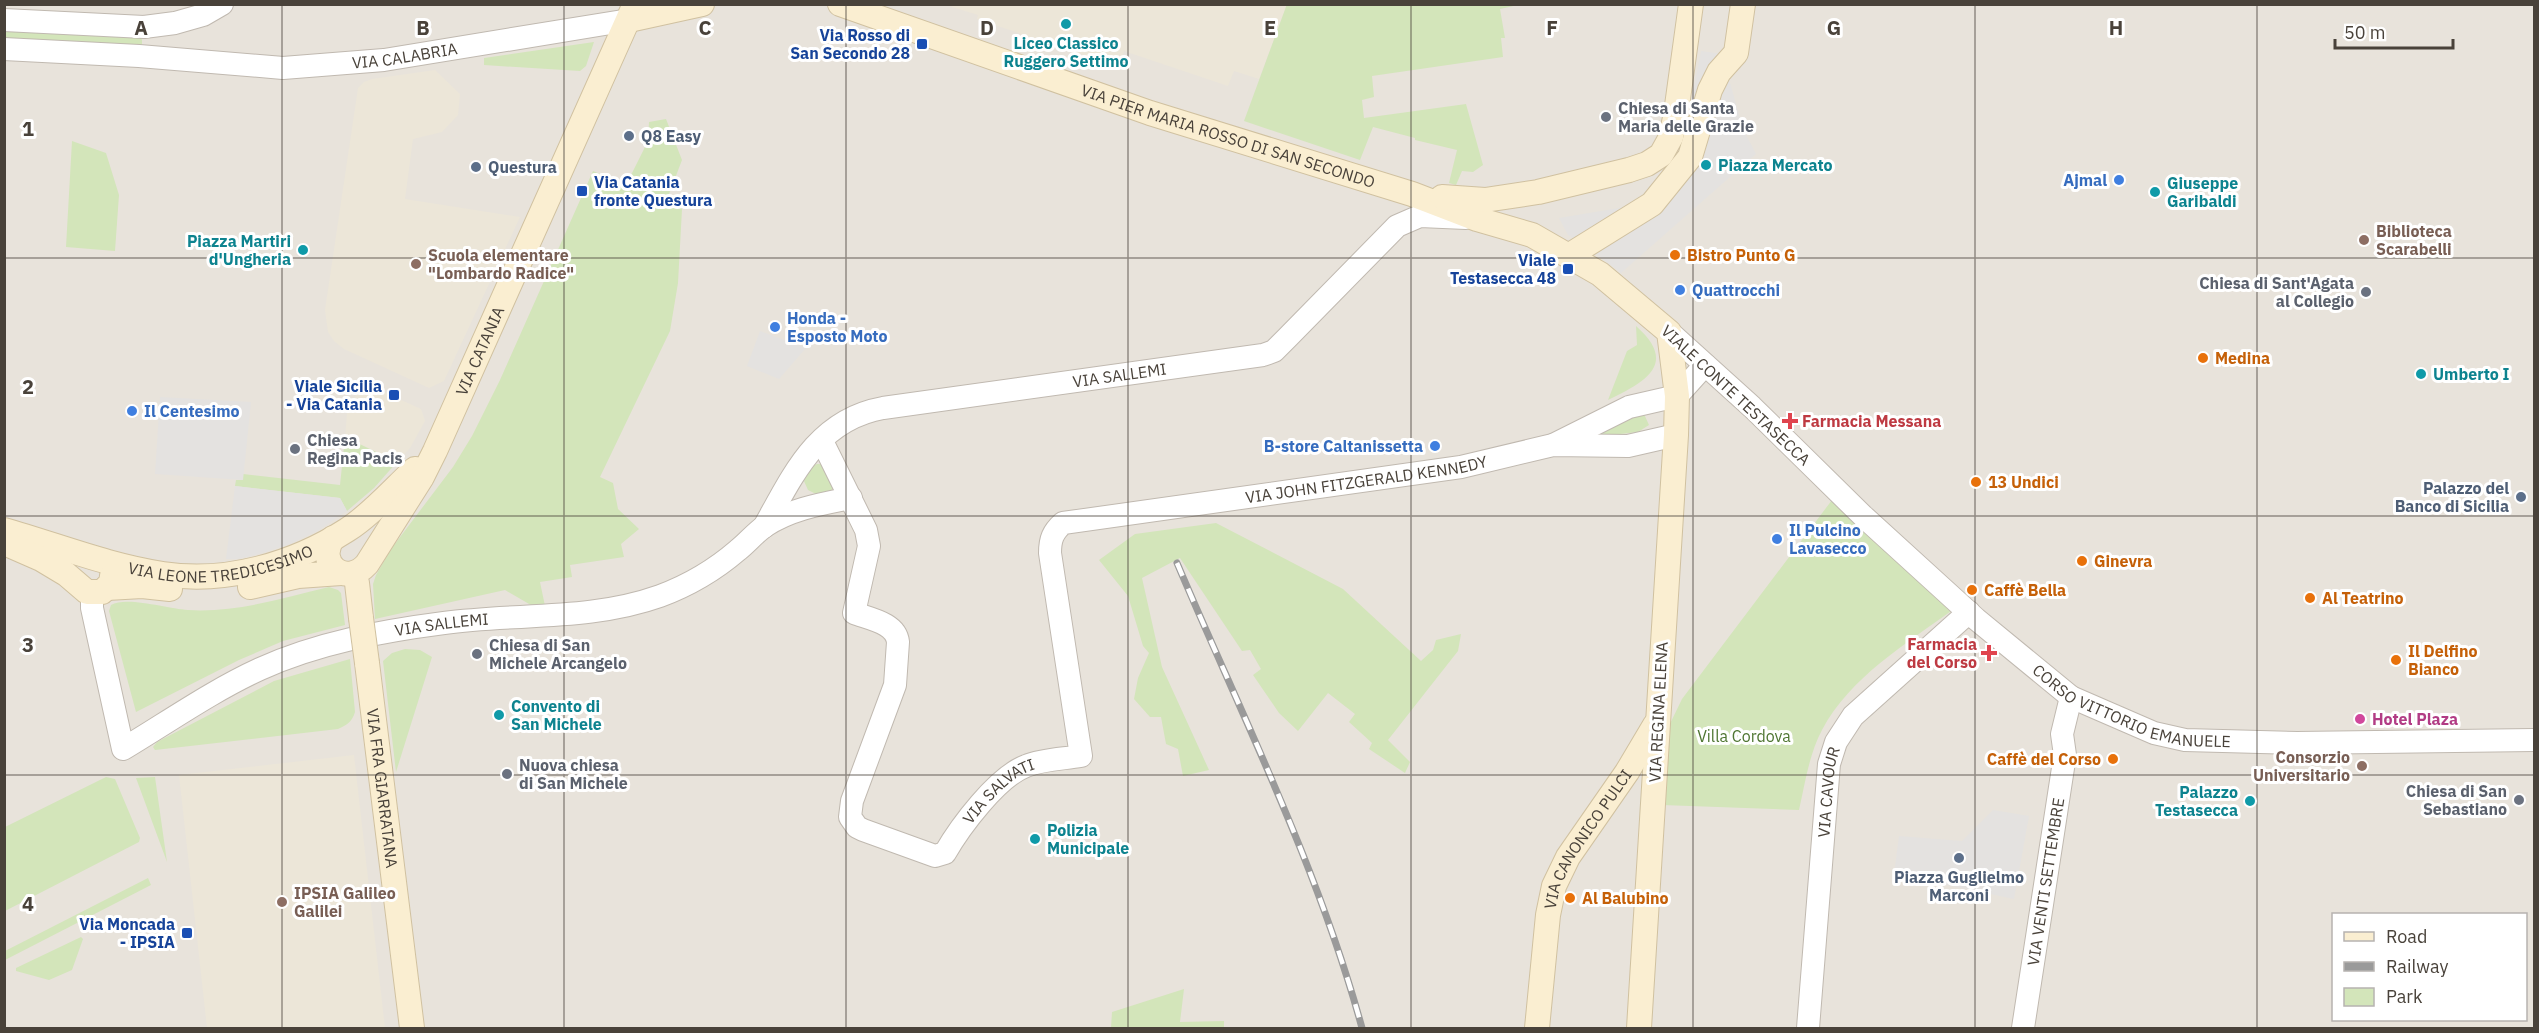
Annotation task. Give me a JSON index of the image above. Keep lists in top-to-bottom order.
{
  "streets": {
    "main road": [
      "VIA PIER MARIA ROSSO DI SAN SECONDO",
      "VIA CATANIA",
      "VIALE CONTE TESTASECCA",
      "VIA LEONE TREDICESIMO",
      "VIA REGINA ELENA",
      "VIA FRA GIARRATANA",
      "VIA CANONICO PULCI"
    ],
    "street": [
      "VIA CALABRIA",
      "VIA SALLEMI",
      "VIA JOHN FITZGERALD KENNEDY",
      "CORSO VITTORIO EMANUELE",
      "VIA CAVOUR",
      "VIA SALVATI",
      "VIA VENTI SETTEMBRE"
    ]
  },
  "crossings": [
    ["VIA CALABRIA", "VIA CATANIA"],
    ["VIA PIER MARIA ROSSO DI SAN SECONDO", "VIALE CONTE TESTASECCA"],
    ["VIA CATANIA", "VIA LEONE TREDICESIMO"],
    ["VIA CATANIA", "VIA FRA GIARRATANA"],
    ["VIA SALLEMI", "VIALE CONTE TESTASECCA"],
    ["VIA SALLEMI", "VIA LEONE TREDICESIMO"],
    ["VIA SALLEMI", "VIA SALVATI"],
    ["VIALE CONTE TESTASECCA", "CORSO VITTORIO EMANUELE"],
    ["VIALE CONTE TESTASECCA", "VIA REGINA ELENA"],
    ["VIALE CONTE TESTASECCA", "VIA CAVOUR"],
    ["VIA JOHN FITZGERALD KENNEDY", "VIA REGINA ELENA"],
    ["VIA JOHN FITZGERALD KENNEDY", "VIA SALVATI"],
    ["VIA LEONE TREDICESIMO", "VIA FRA GIARRATANA"],
    ["CORSO VITTORIO EMANUELE", "VIA CAVOUR"],
    ["CORSO VITTORIO EMANUELE", "VIA VENTI SETTEMBRE"],
    ["VIA REGINA ELENA", "VIA CANONICO PULCI"]
  ],
  "parks": ["Villa Cordova"],
  "places": {
    "other": [
      "Liceo Classico Ruggero Settimo",
      "Chiesa di Santa Maria delle Grazie",
      "Q8 Easy",
      "Piazza Mercato",
      "Questura",
      "Ajmal",
      "Giuseppe Garibaldi",
      "Biblioteca Scarabelli",
      "Piazza Martiri d'Ungheria",
      "Bistro Punto G",
      "Scuola elementare \"Lombardo Radice\"",
      "Quattrocchi",
      "Chiesa di Sant'Agata al Collegio",
      "Honda - Esposto Moto",
      "Medina",
      "Umberto I",
      "Il Centesimo",
      "B-store Caltanissetta",
      "Chiesa Regina Pacis",
      "13 Undici",
      "Palazzo del Banco di Sicilia",
      "Il Pulcino Lavasecco",
      "Ginevra",
      "Caffè Bella",
      "Al Teatrino",
      "Chiesa di San Michele Arcangelo",
      "Il Delfino Bianco",
      "Convento di San Michele",
      "Hotel Plaza",
      "Caffè del Corso",
      "Consorzio Universitario",
      "Nuova chiesa di San Michele",
      "Chiesa di San Sebastiano",
      "Palazzo Testasecca",
      "Polizia Municipale",
      "Piazza Guglielmo Marconi",
      "Al Balubino",
      "IPSIA Galileo Galilei"
    ],
    "transit": [
      "Via Rosso di San Secondo 28",
      "Via Catania fronte Questura",
      "Viale Testasecca 48",
      "Viale Sicilia - Via Catania",
      "Via Moncada - IPSIA"
    ],
    "health": ["Farmacia Messana", "Farmacia del Corso"]
  },
  "legend": ["Road", "Railway", "Park"],
  "scale_bar": "50 m",
  "grid": {
    "columns": [
      "A",
      "B",
      "C",
      "D",
      "E",
      "F",
      "G",
      "H"
    ],
    "rows": [
      "1",
      "2",
      "3",
      "4"
    ]
  }
}
